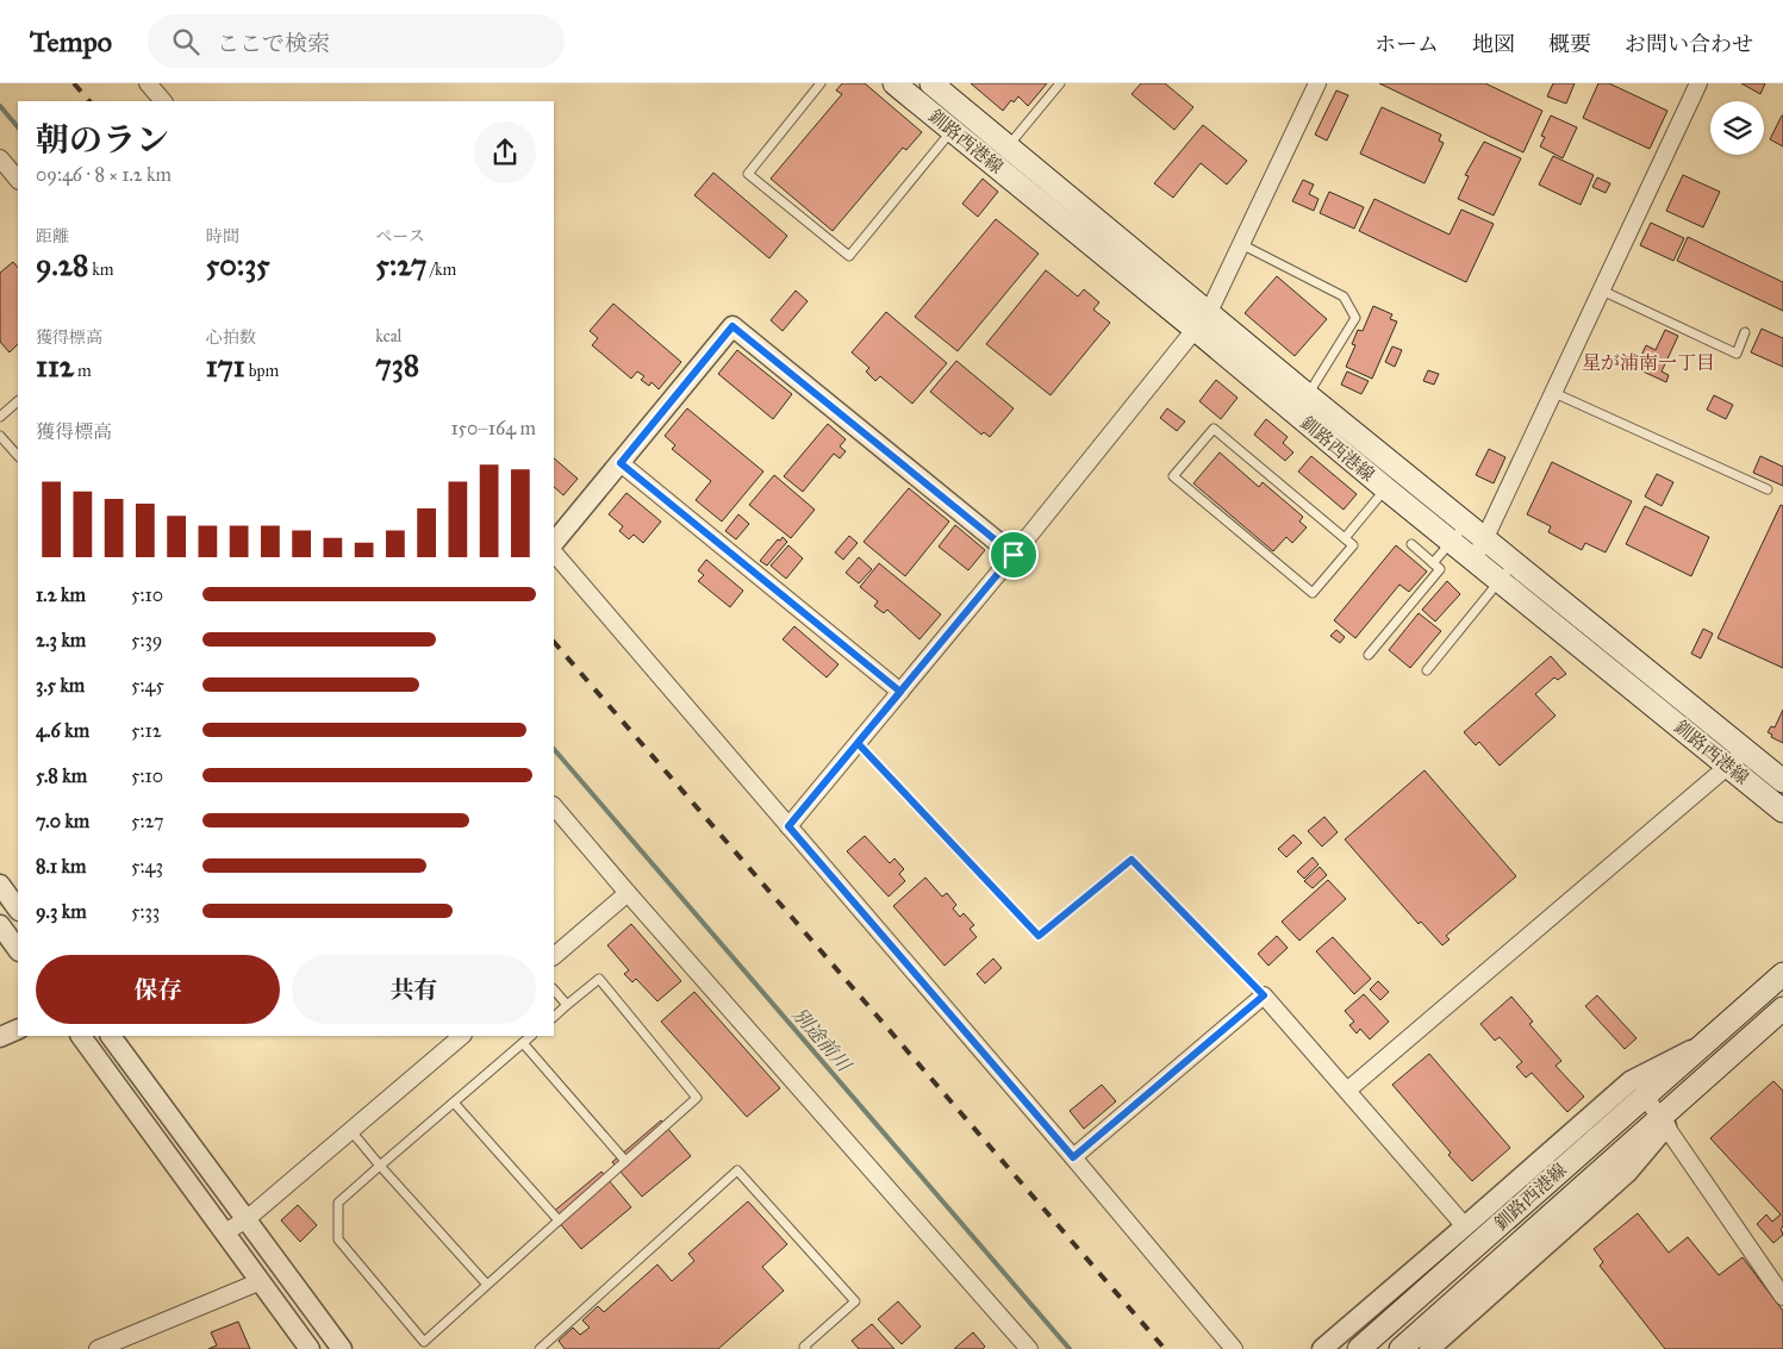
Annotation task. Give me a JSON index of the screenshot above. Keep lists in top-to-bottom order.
{
  "streets": {
    "main road": ["釧路西港線"]
  },
  "districts": ["星が浦南一丁目"],
  "water": ["別途前川"],
  "page": {
    "header": "Tempo",
    "search": "ここで検索",
    "nav": [
      "ホーム",
      "地図",
      "概要",
      "お問い合わせ"
    ],
    "heading": ["朝のラン", "09:46 · 8 × 1.2 km"],
    "stats": [
      ["距離", "9.28 km"],
      ["時間", "50:35"],
      ["ペース", "5:27 /km"],
      ["獲得標高", "112 m"],
      ["心拍数", "171 bpm"],
      ["kcal", "738"]
    ],
    "chart": ["獲得標高", "150–164 m"],
    "list": [
      {
        "name": "1.2 km",
        "note": "5:10"
      },
      {
        "name": "2.3 km",
        "note": "5:39"
      },
      {
        "name": "3.5 km",
        "note": "5:45"
      },
      {
        "name": "4.6 km",
        "note": "5:12"
      },
      {
        "name": "5.8 km",
        "note": "5:10"
      },
      {
        "name": "7.0 km",
        "note": "5:27"
      },
      {
        "name": "8.1 km",
        "note": "5:43"
      },
      {
        "name": "9.3 km",
        "note": "5:33"
      }
    ],
    "buttons": ["保存", "共有"]
  }
}
